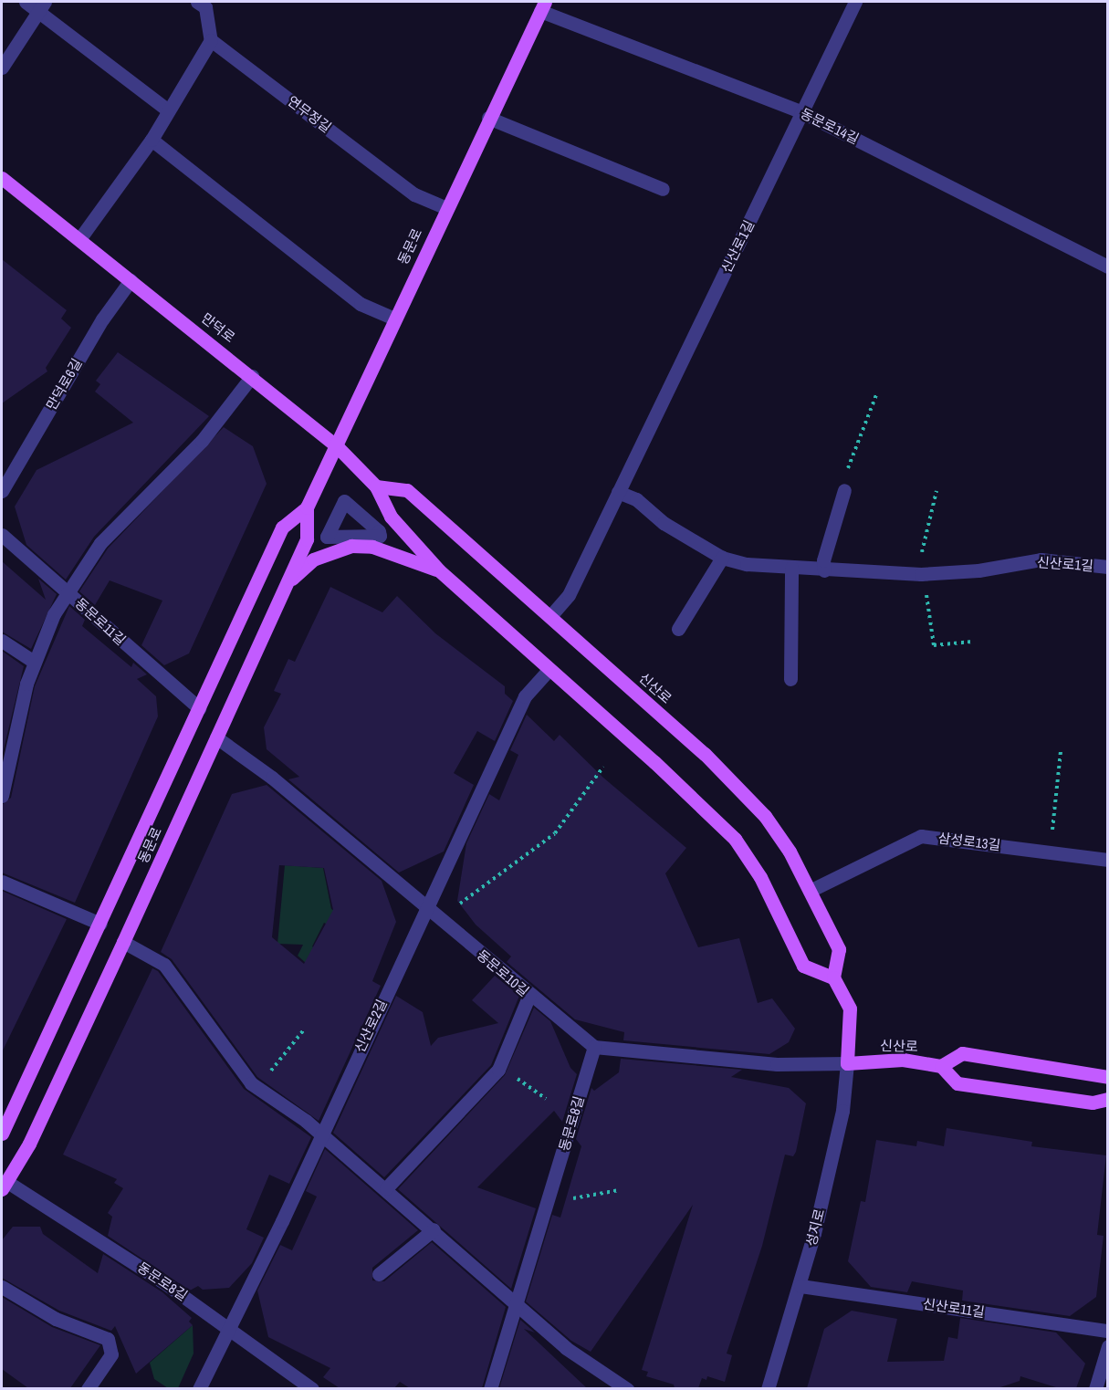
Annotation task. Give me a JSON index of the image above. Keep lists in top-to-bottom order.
{
  "streets": {
    "main road": ["동문로", "만덕로", "신산로"],
    "street": [
      "연무정길",
      "동문로14길",
      "신산로1길",
      "만덕로6길",
      "동문로11길",
      "삼성로13길",
      "동문로10길",
      "신산로2길",
      "동문로8길",
      "성지로",
      "신산로11길"
    ]
  },
  "crossings": [
    ["연무정길", "동문로"],
    ["동문로14길", "동문로"],
    ["동문로14길", "신산로1길"],
    ["동문로", "만덕로"],
    ["동문로", "동문로11길"],
    ["동문로", "동문로10길"],
    ["동문로", "동문로8길"],
    ["신산로1길", "신산로"],
    ["만덕로", "만덕로6길"],
    ["신산로", "삼성로13길"],
    ["신산로", "성지로"],
    ["동문로10길", "신산로2길"],
    ["동문로10길", "동문로8길"],
    ["신산로2길", "동문로8길"],
    ["성지로", "신산로11길"]
  ]
}
